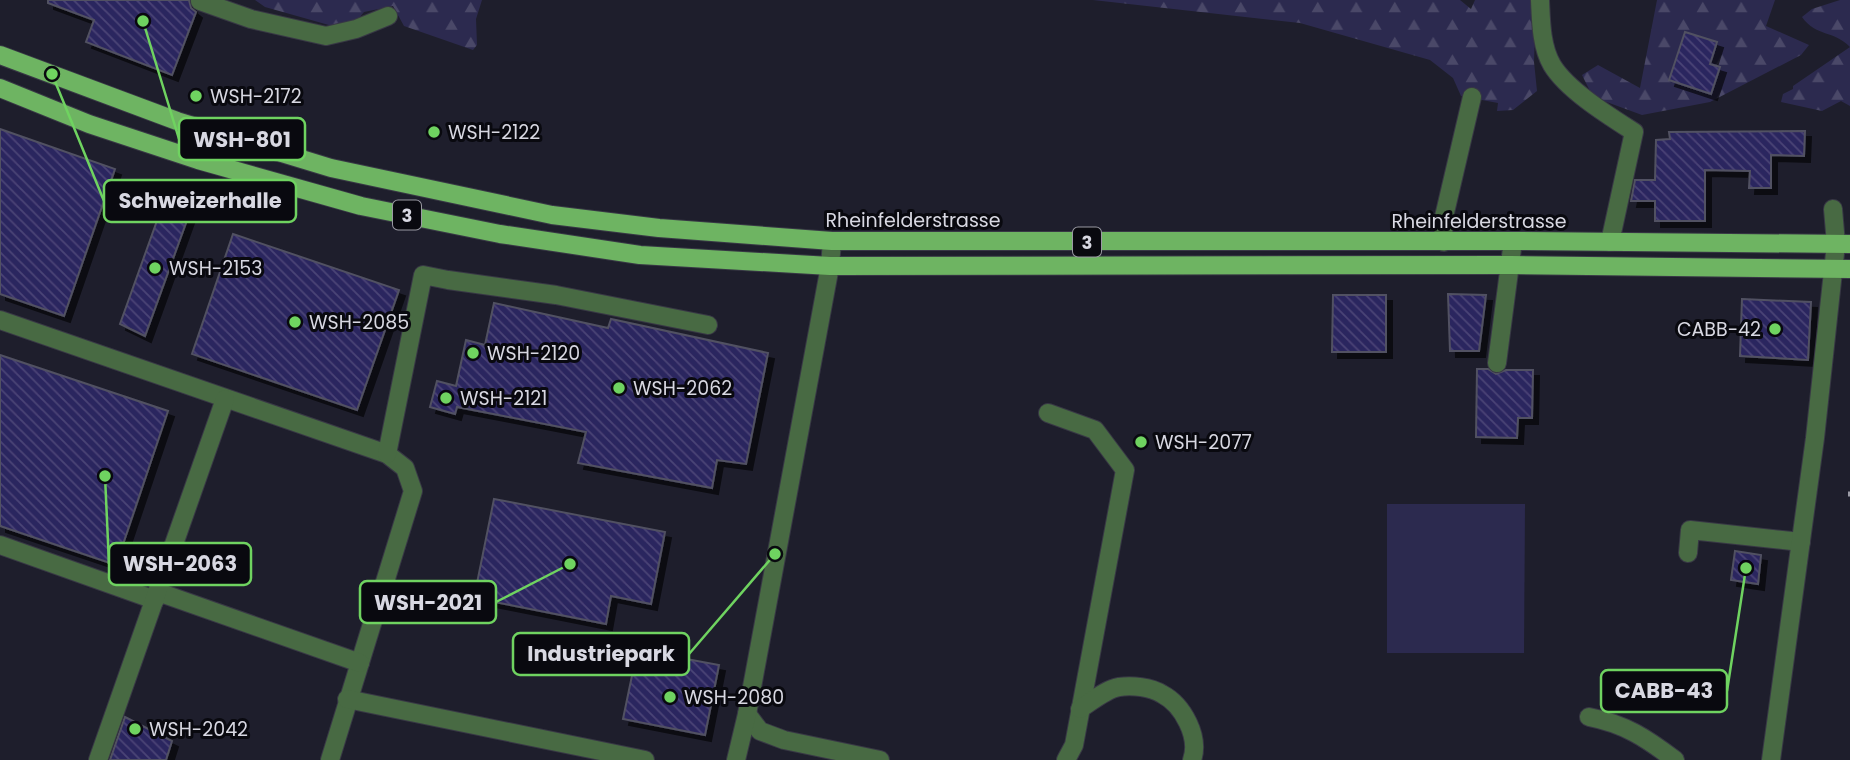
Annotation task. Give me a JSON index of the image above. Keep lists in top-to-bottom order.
{
  "streets": {
    "main road": ["3", "Rheinfelderstrasse"]
  },
  "places": [
    "WSH-801",
    "Schweizerhalle",
    "WSH-2172",
    "WSH-2122",
    "WSH-2153",
    "WSH-2085",
    "CABB-42",
    "WSH-2120",
    "WSH-2062",
    "WSH-2121",
    "WSH-2077",
    "WSH-2063",
    "Industriepark",
    "WSH-2021",
    "CABB-43",
    "WSH-2080",
    "WSH-2042"
  ]
}
